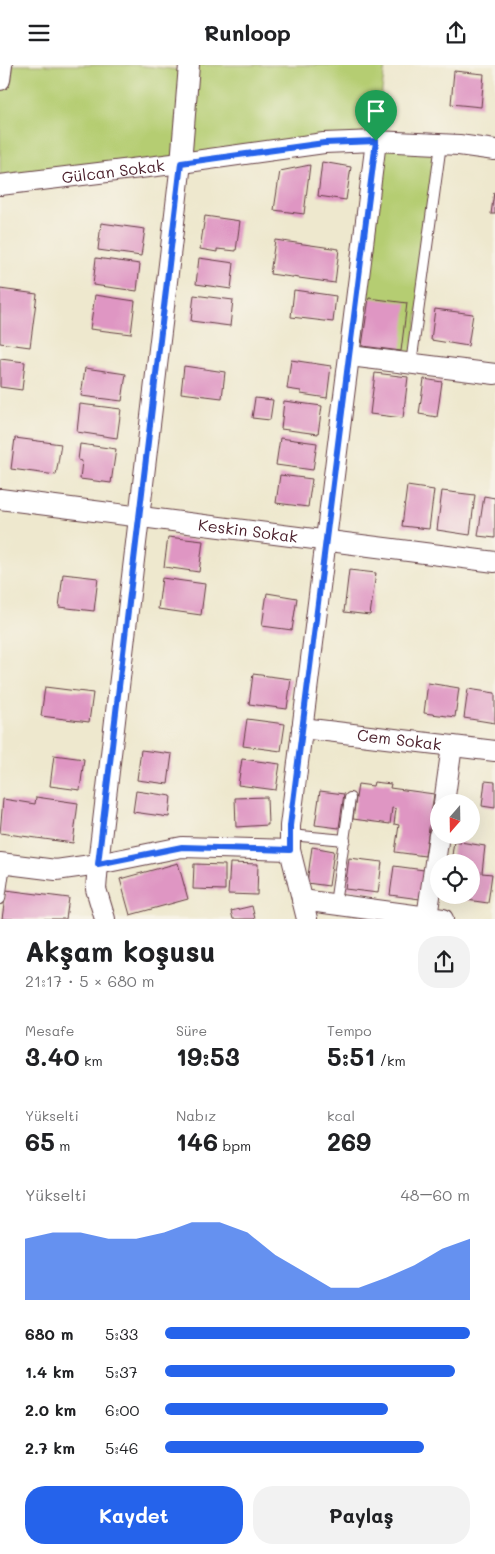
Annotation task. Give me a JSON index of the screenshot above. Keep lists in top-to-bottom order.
{
  "streets": {
    "street": ["Gülcan Sokak", "Keskin Sokak", "Cem Sokak"]
  },
  "north": "bottom",
  "page": {
    "header": "Runloop",
    "heading": ["Akşam koşusu", "21:17 · 5 × 680 m"],
    "stats": [
      ["Mesafe", "3.40 km"],
      ["Süre", "19:53"],
      ["Tempo", "5:51 /km"],
      ["Yükselti", "65 m"],
      ["Nabız", "146 bpm"],
      ["kcal", "269"]
    ],
    "chart": ["Yükselti", "48–60 m"],
    "list": [
      {
        "name": "680 m",
        "note": "5:33"
      },
      {
        "name": "1.4 km",
        "note": "5:37"
      },
      {
        "name": "2.0 km",
        "note": "6:00"
      },
      {
        "name": "2.7 km",
        "note": "5:46"
      }
    ],
    "buttons": ["Kaydet", "Paylaş"]
  }
}
